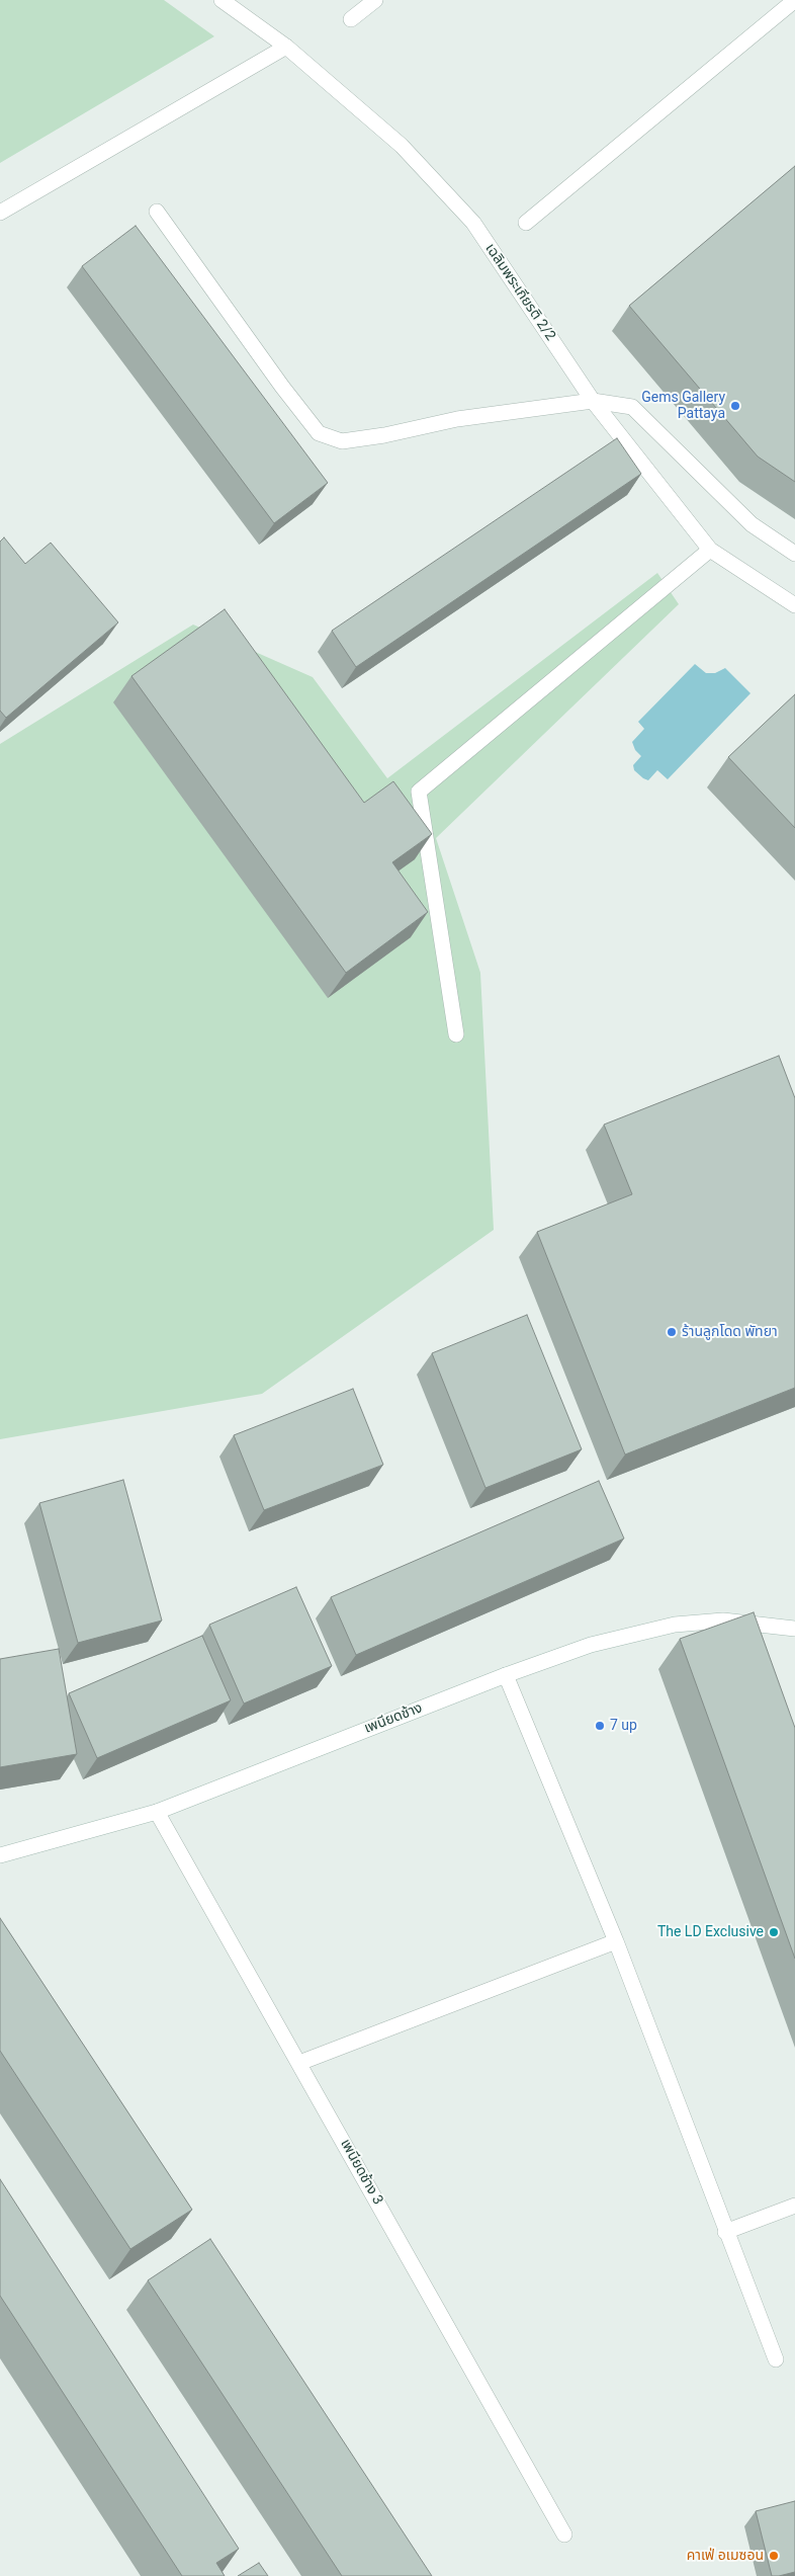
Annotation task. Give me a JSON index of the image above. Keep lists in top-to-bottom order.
{
  "streets": {
    "street": ["เฉลิมพระเกียรติ 2/2", "เพนียดช้าง", "เพนียดช้าง 3"]
  },
  "crossings": [
    ["เพนียดช้าง", "เพนียดช้าง 3"]
  ],
  "places": [
    "Gems Gallery Pattaya",
    "ร้านลูกโดด พัทยา",
    "7 up",
    "The LD Exclusive",
    "คาเฟ่ อเมซอน"
  ]
}
